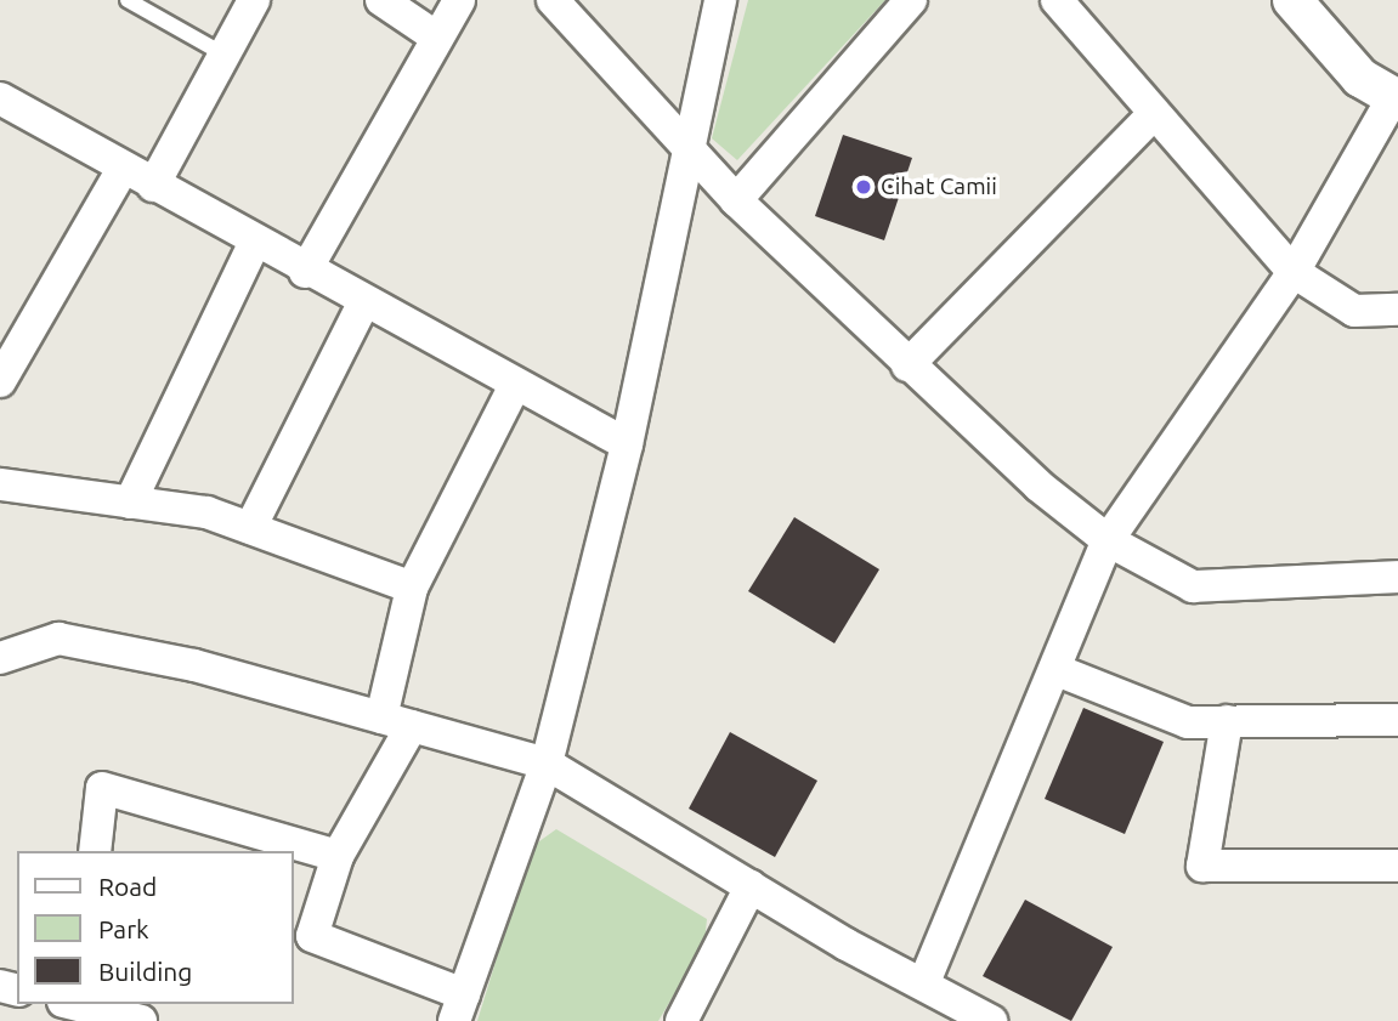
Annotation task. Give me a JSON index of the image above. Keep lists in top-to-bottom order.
{
  "places": ["Cihat Camii"],
  "legend": ["Road", "Park", "Building"]
}
